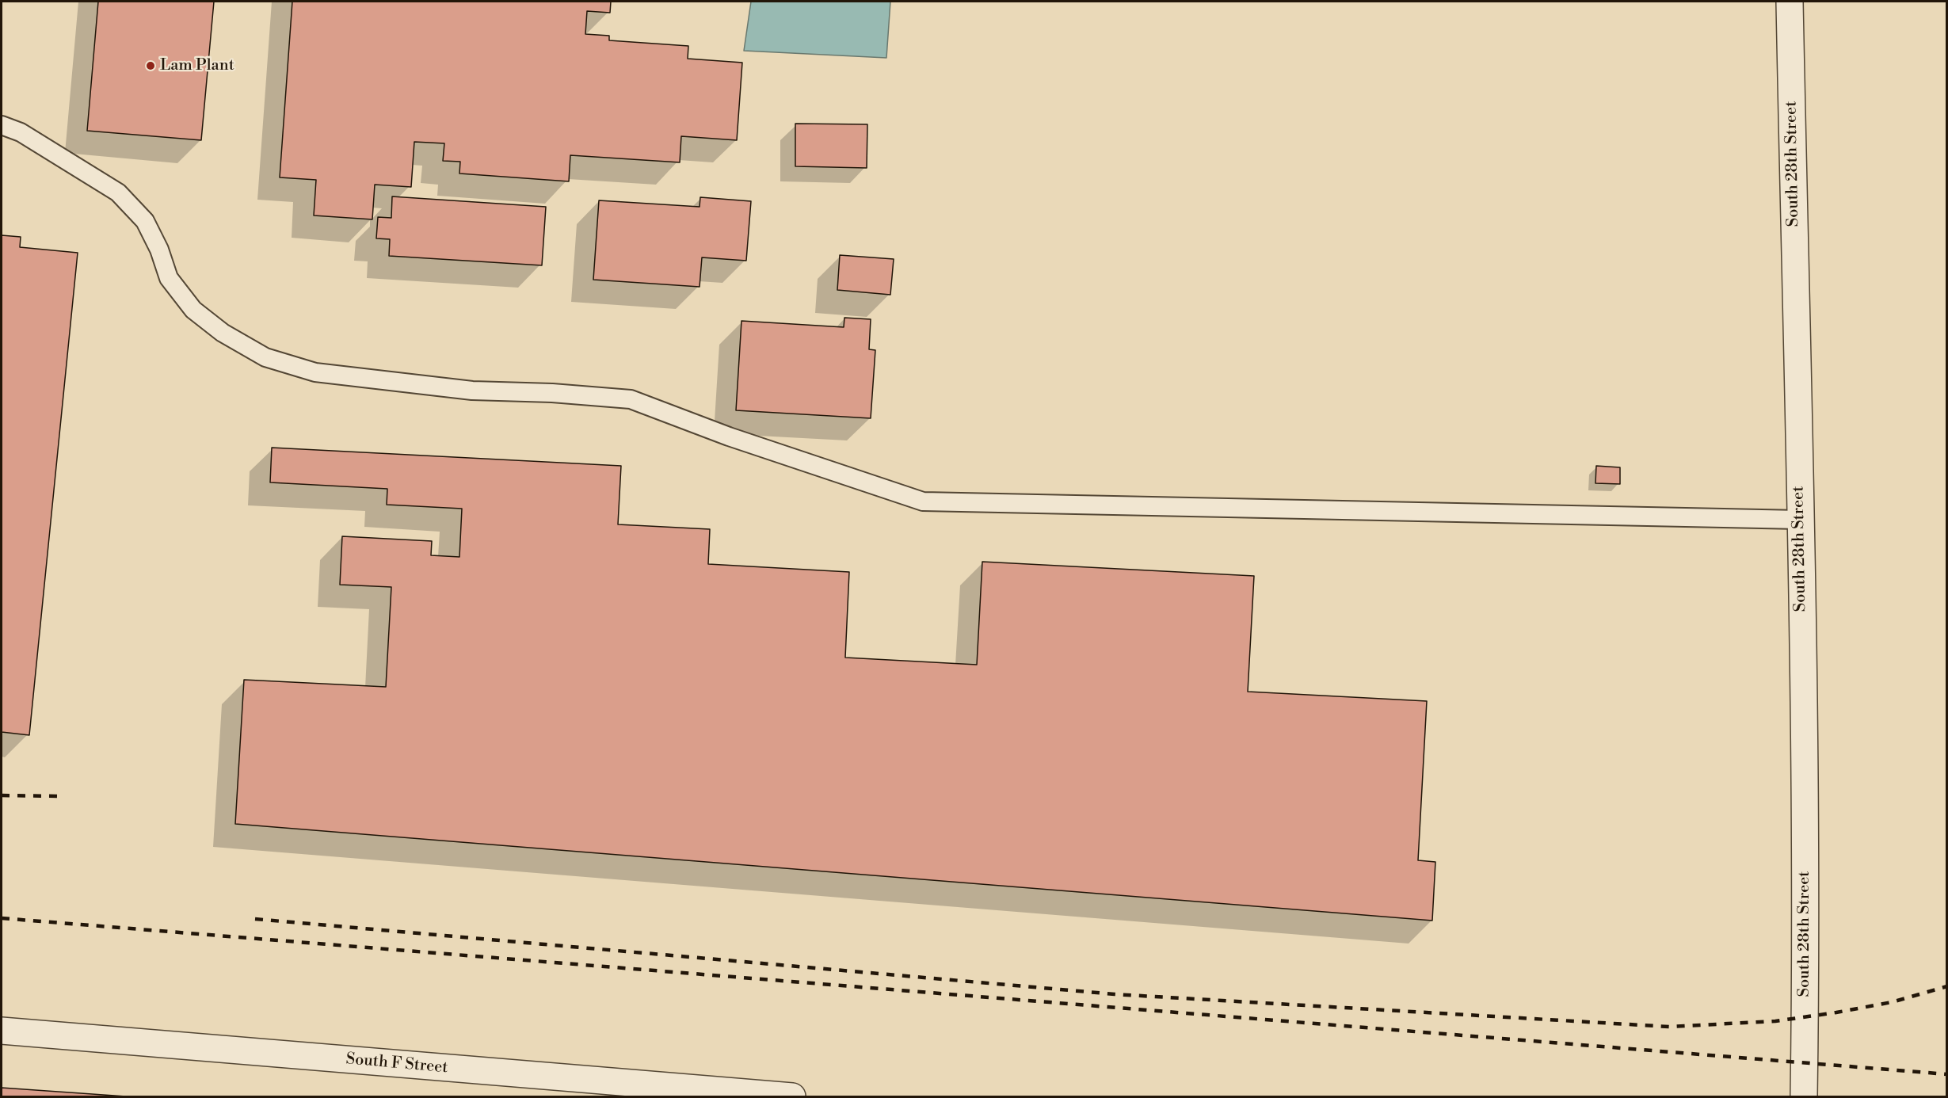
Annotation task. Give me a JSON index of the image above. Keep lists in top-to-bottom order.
{
  "streets": {
    "street": ["South 28th Street", "South F Street"]
  },
  "places": ["Lam Plant"]
}
